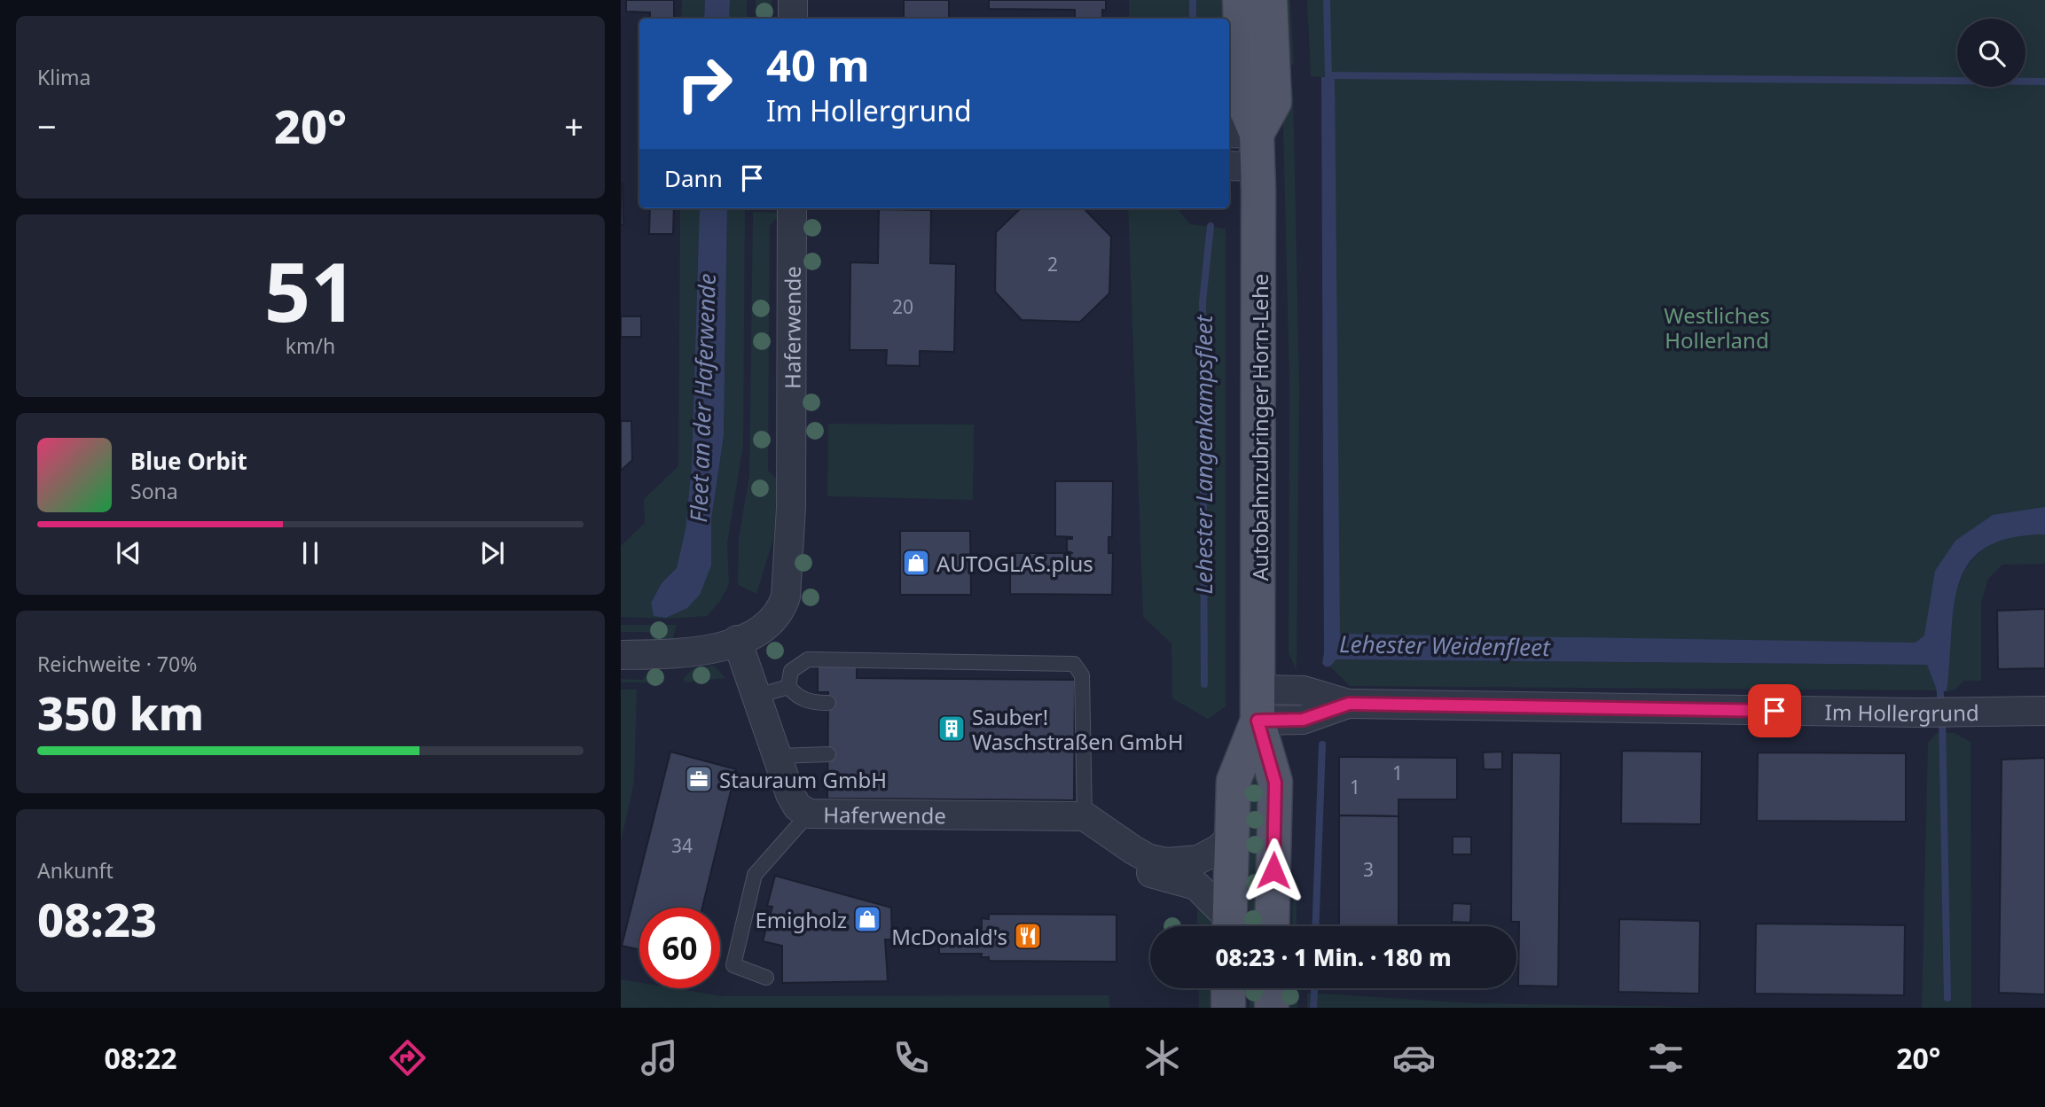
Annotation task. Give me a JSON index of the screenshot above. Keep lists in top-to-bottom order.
{
  "streets": {
    "main road": ["Autobahnzubringer Horn-Lehe"],
    "street": ["Haferwende", "Im Hollergrund"]
  },
  "crossings": [
    ["Autobahnzubringer Horn-Lehe", "Im Hollergrund"]
  ],
  "water": ["Fleet an der Haferwende", "Lehester Langenkampsfleet", "Lehester Weidenfleet"],
  "parks": ["Westliches Hollerland"],
  "places": {
    "shop": ["AUTOGLAS.plus", "Emigholz"],
    "building": ["Sauber! Waschstraßen GmbH"],
    "office": ["Stauraum GmbH"],
    "restaurant": ["McDonald's"]
  },
  "house_numbers": [
    "2",
    "20",
    "1",
    "1",
    "34",
    "3"
  ],
  "page": {
    "tile": [
      "Klima",
      ["51", "km/h"],
      ["Reichweite · 70%", "350 km"],
      ["Ankunft", "08:23"]
    ],
    "turn": ["40 m", "Im Hollergrund"],
    "heat": ["−", "20°", "+"],
    "then": "Dann",
    "song": ["Blue Orbit", "Sona"],
    "limit": "60",
    "trip": "08:23 · 1 Min. · 180 m",
    "tabs": ["08:22", "20°"]
  }
}
